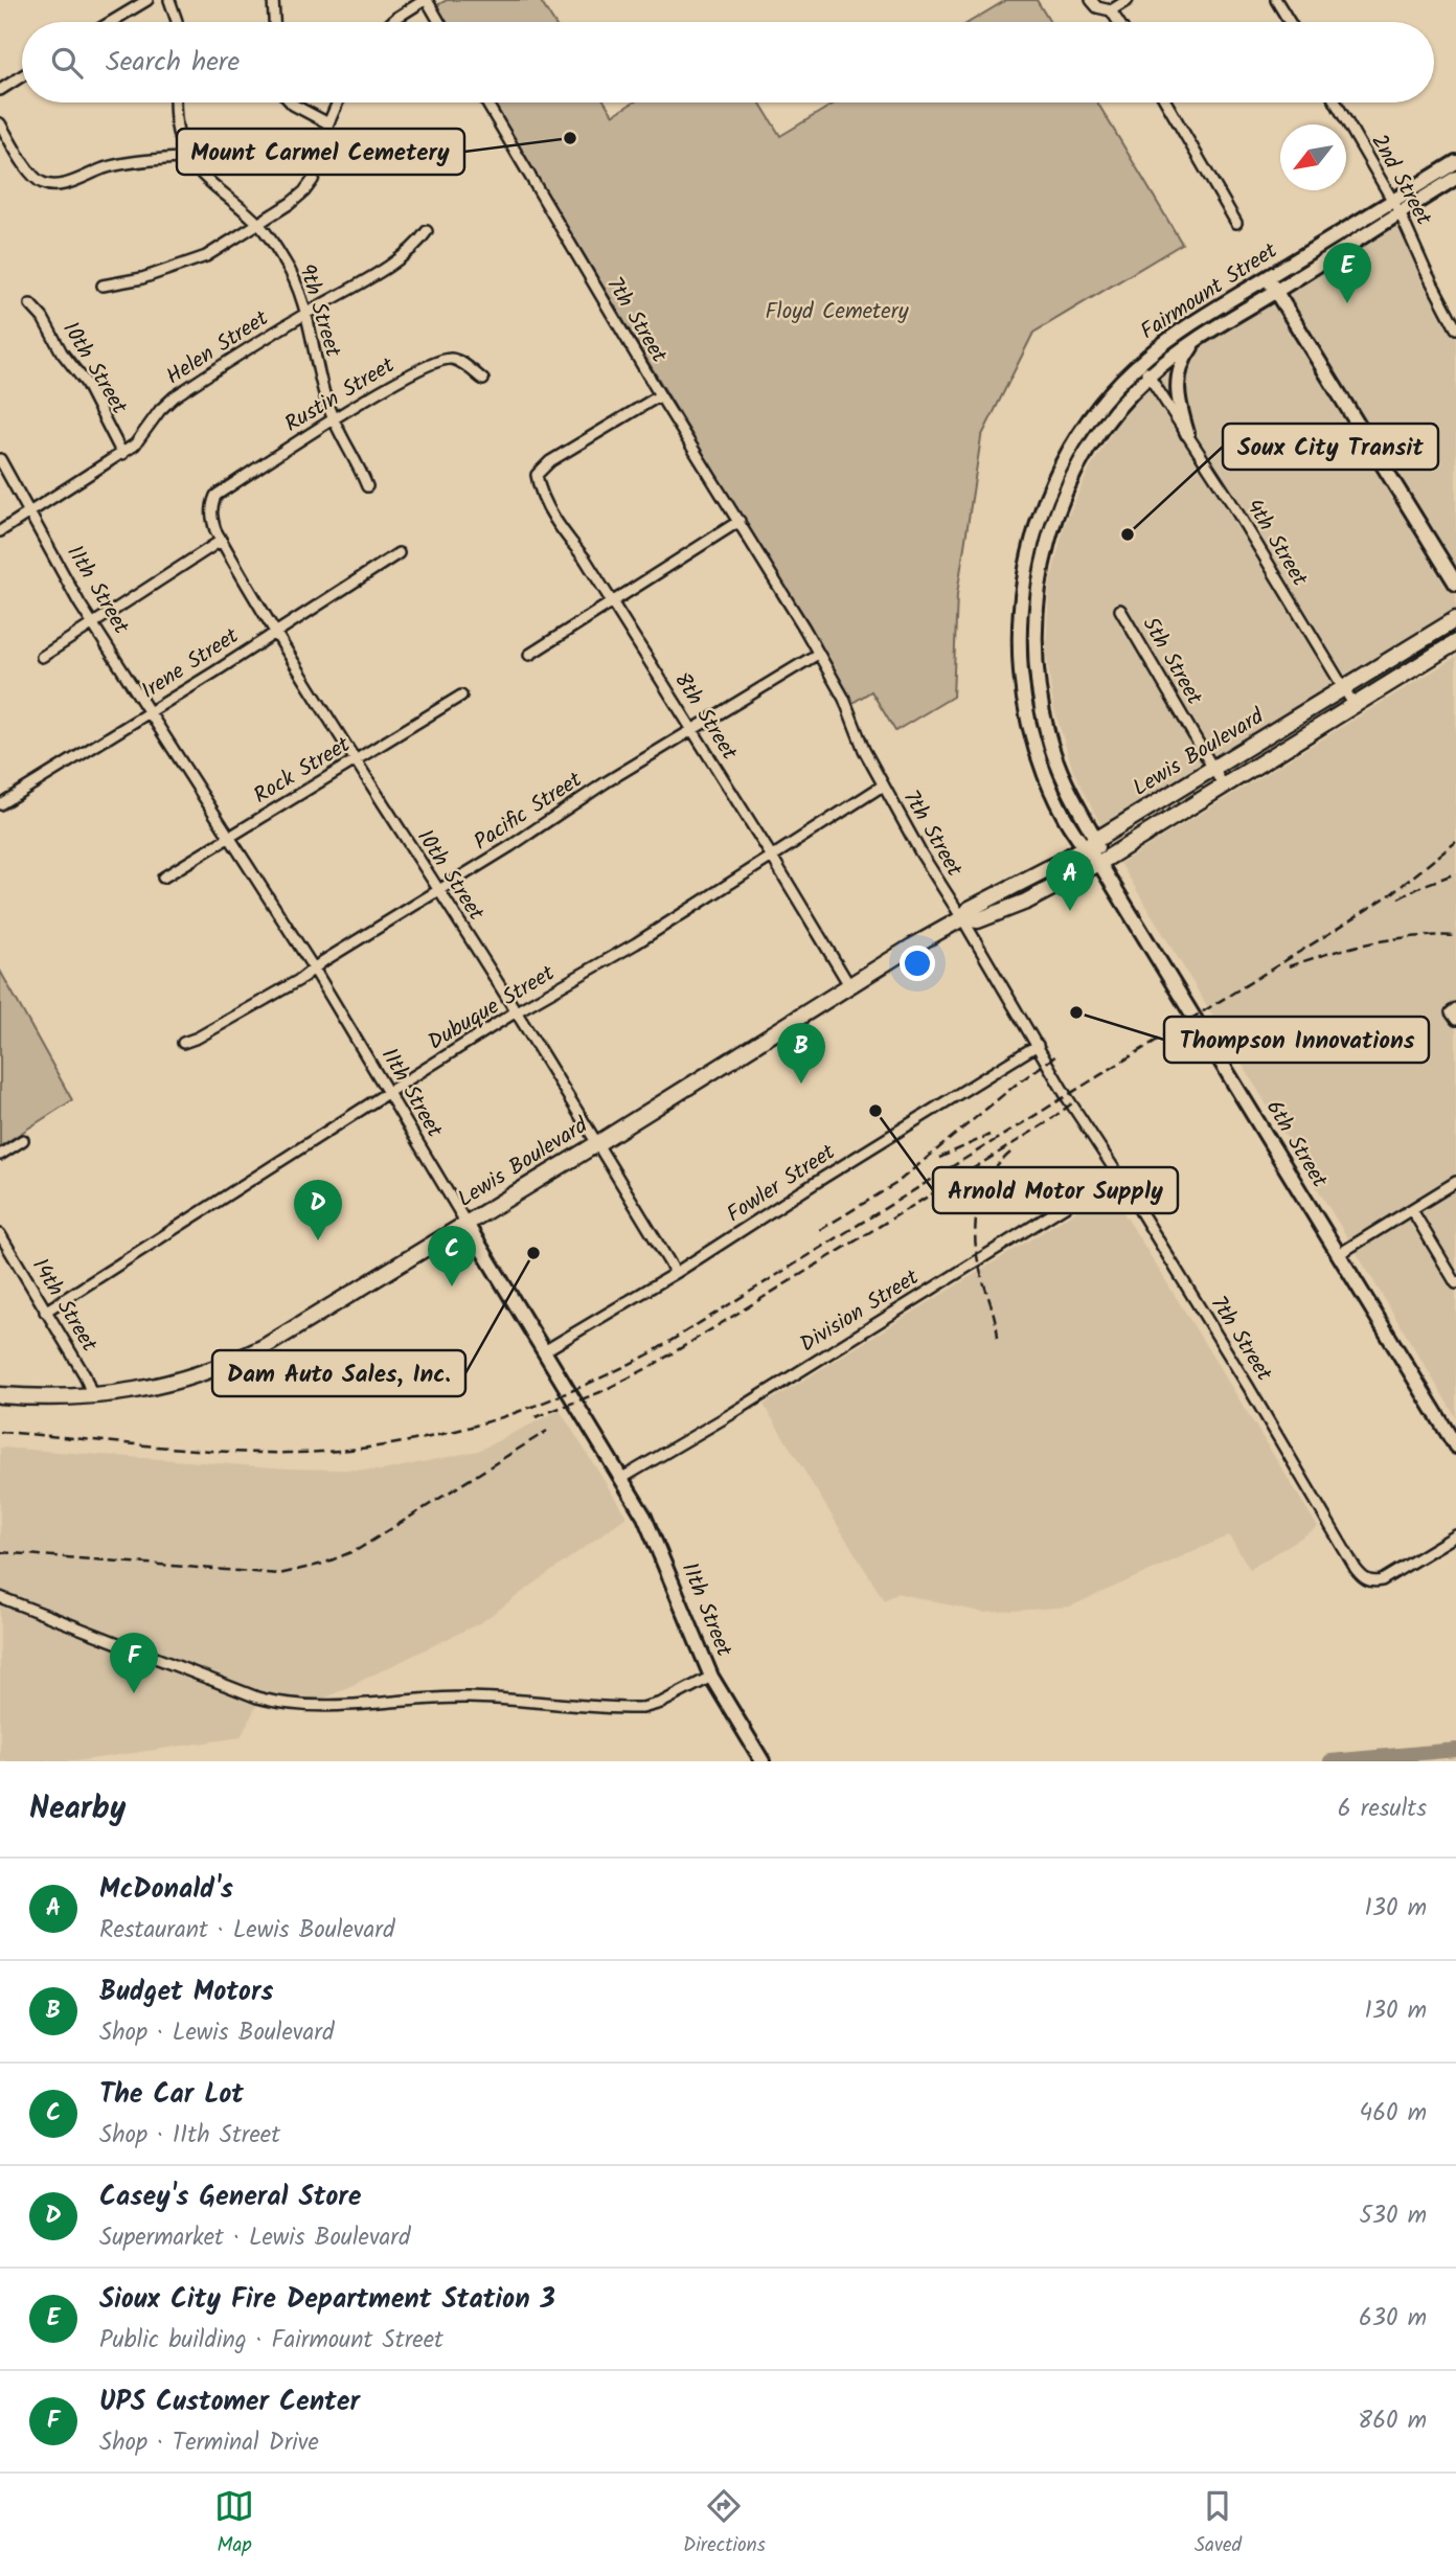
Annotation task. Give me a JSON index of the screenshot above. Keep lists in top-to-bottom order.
{
  "streets": {
    "main road": [
      "Fairmount Street",
      "11th Street",
      "Lewis Boulevard",
      "6th Street"
    ],
    "street": [
      "2nd Street",
      "9th Street",
      "7th Street",
      "Helen Street",
      "10th Street",
      "Rustin Street",
      "4th Street",
      "5th Street",
      "Irene Street",
      "8th Street",
      "Rock Street",
      "Pacific Street",
      "Dubuque Street",
      "Fowler Street",
      "14th Street",
      "Division Street"
    ]
  },
  "crossings": [
    ["2nd Street", "Fairmount Street"],
    ["Fairmount Street", "4th Street"],
    ["Fairmount Street", "Lewis Boulevard"],
    ["Fairmount Street", "6th Street"],
    ["9th Street", "Helen Street"],
    ["9th Street", "Rustin Street"],
    ["7th Street", "8th Street"],
    ["7th Street", "Lewis Boulevard"],
    ["7th Street", "Pacific Street"],
    ["7th Street", "Dubuque Street"],
    ["7th Street", "Fowler Street"],
    ["7th Street", "Division Street"],
    ["Helen Street", "10th Street"],
    ["Helen Street", "11th Street"],
    ["10th Street", "Rustin Street"],
    ["10th Street", "Irene Street"],
    ["10th Street", "Lewis Boulevard"],
    ["10th Street", "Rock Street"],
    ["10th Street", "Pacific Street"],
    ["10th Street", "Dubuque Street"],
    ["10th Street", "Fowler Street"],
    ["4th Street", "Lewis Boulevard"],
    ["11th Street", "Irene Street"],
    ["11th Street", "Lewis Boulevard"],
    ["11th Street", "Rock Street"],
    ["11th Street", "Pacific Street"],
    ["11th Street", "Dubuque Street"],
    ["11th Street", "Fowler Street"],
    ["11th Street", "Division Street"],
    ["5th Street", "Lewis Boulevard"],
    ["8th Street", "Lewis Boulevard"],
    ["8th Street", "Pacific Street"],
    ["8th Street", "Dubuque Street"],
    ["Lewis Boulevard", "6th Street"],
    ["Lewis Boulevard", "14th Street"],
    ["Dubuque Street", "14th Street"]
  ],
  "parks": ["Floyd Cemetery"],
  "places": [
    "Mount Carmel Cemetery",
    "Soux City Transit",
    "Thompson Innovations",
    "Arnold Motor Supply",
    "Dam Auto Sales, Inc."
  ],
  "north": "bottom left",
  "page": {
    "search": "Search here",
    "pins": [
      "E",
      "A",
      "B",
      "D",
      "C",
      "F"
    ],
    "heading": ["Nearby", "6 results"],
    "list": [
      {
        "mark": "A",
        "name": "McDonald's",
        "note": "Restaurant · Lewis Boulevard",
        "value": "130 m"
      },
      {
        "mark": "B",
        "name": "Budget Motors",
        "note": "Shop · Lewis Boulevard",
        "value": "130 m"
      },
      {
        "mark": "C",
        "name": "The Car Lot",
        "note": "Shop · 11th Street",
        "value": "460 m"
      },
      {
        "mark": "D",
        "name": "Casey's General Store",
        "note": "Supermarket · Lewis Boulevard",
        "value": "530 m"
      },
      {
        "mark": "E",
        "name": "Sioux City Fire Department Station 3",
        "note": "Public building · Fairmount Street",
        "value": "630 m"
      },
      {
        "mark": "F",
        "name": "UPS Customer Center",
        "note": "Shop · Terminal Drive",
        "value": "860 m"
      }
    ],
    "nav": ["Map", "Directions", "Saved"]
  }
}
